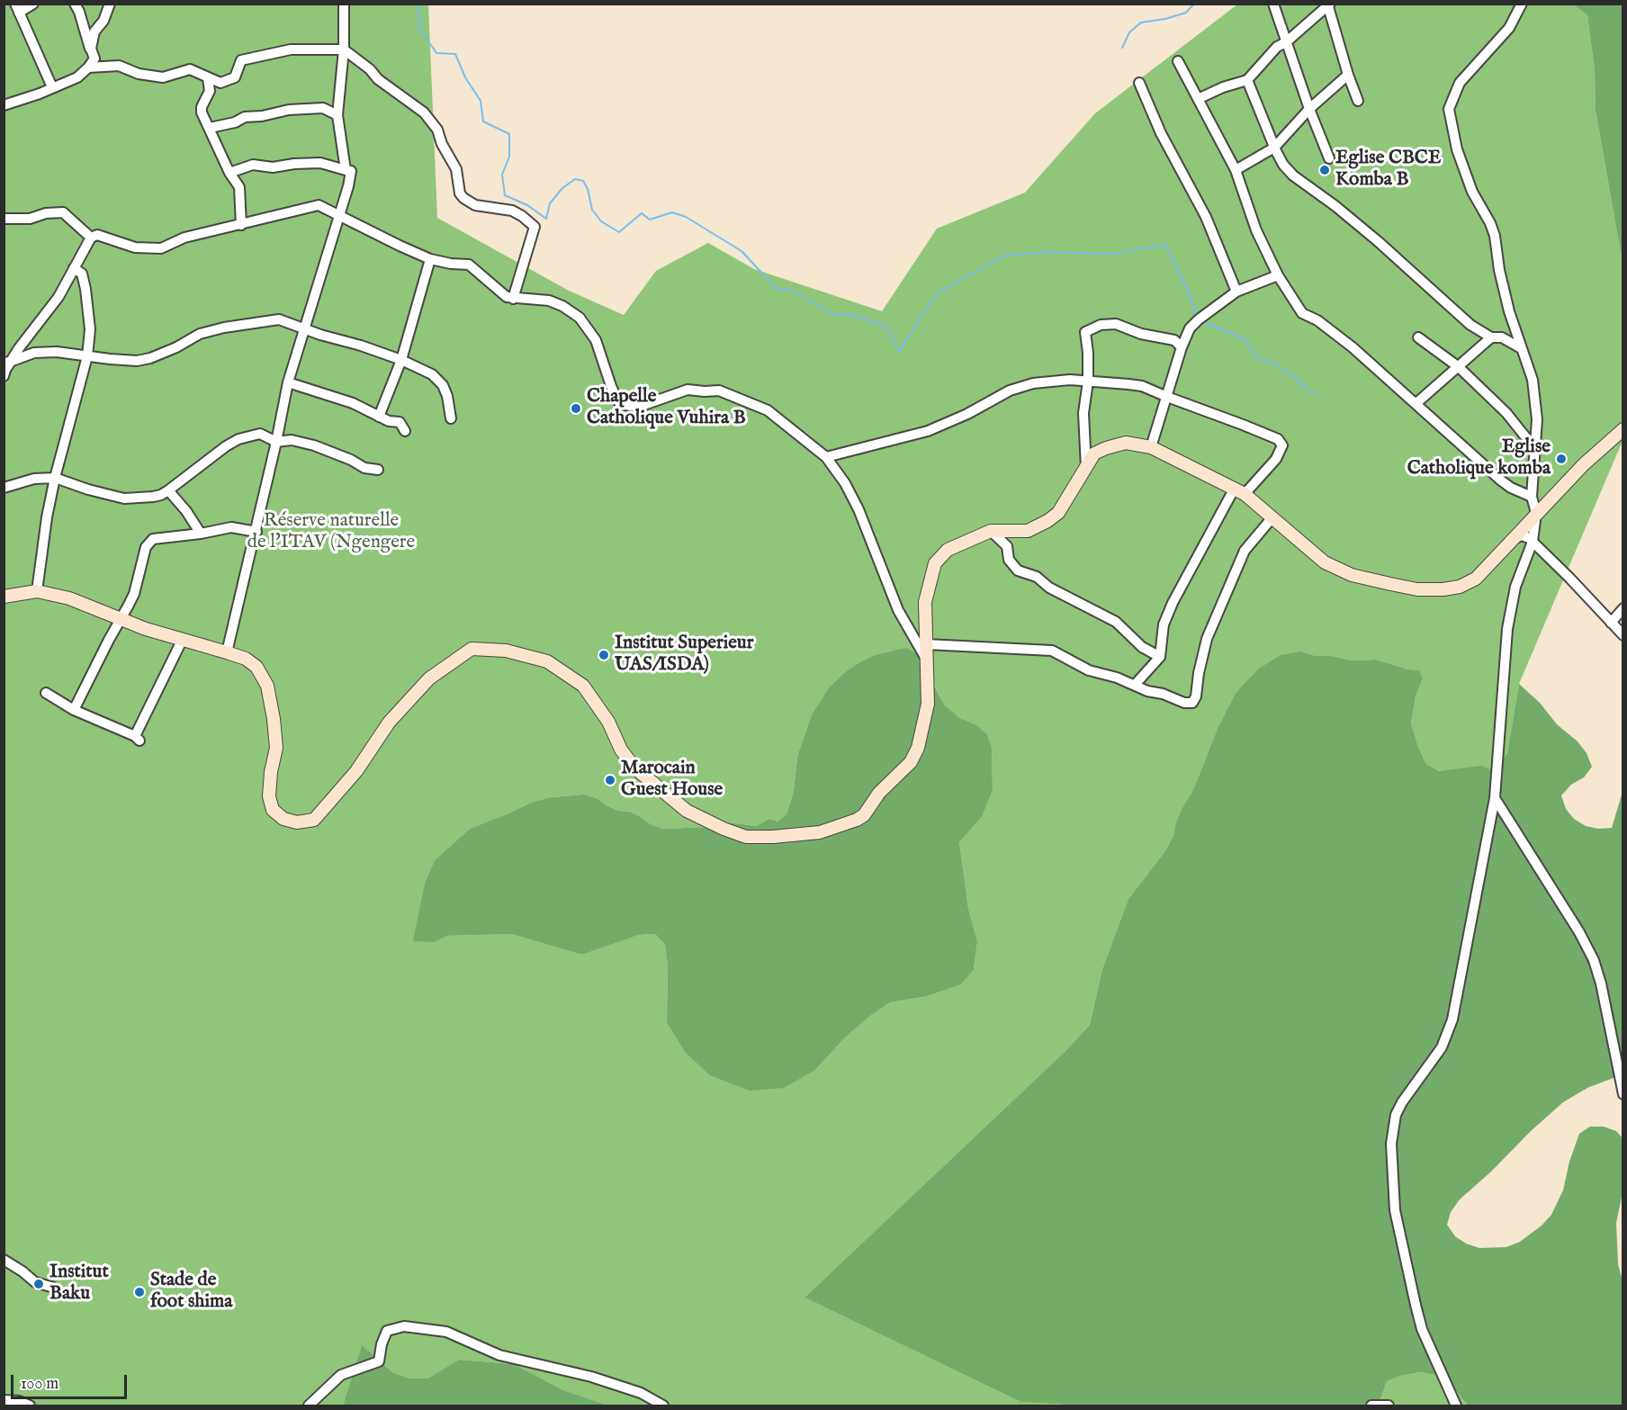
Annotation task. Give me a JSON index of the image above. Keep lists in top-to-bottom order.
{
  "parks": ["Réserve naturelle de l'ITAV (Ngengere"],
  "places": [
    "Eglise CBCE Komba B",
    "Chapelle Catholique Vuhira B",
    "Eglise Catholique komba",
    "Institut Superieur UAS/ISDA)",
    "Marocain Guest House",
    "Institut Baku",
    "Stade de foot shima"
  ],
  "scale_bar": "100 m"
}
